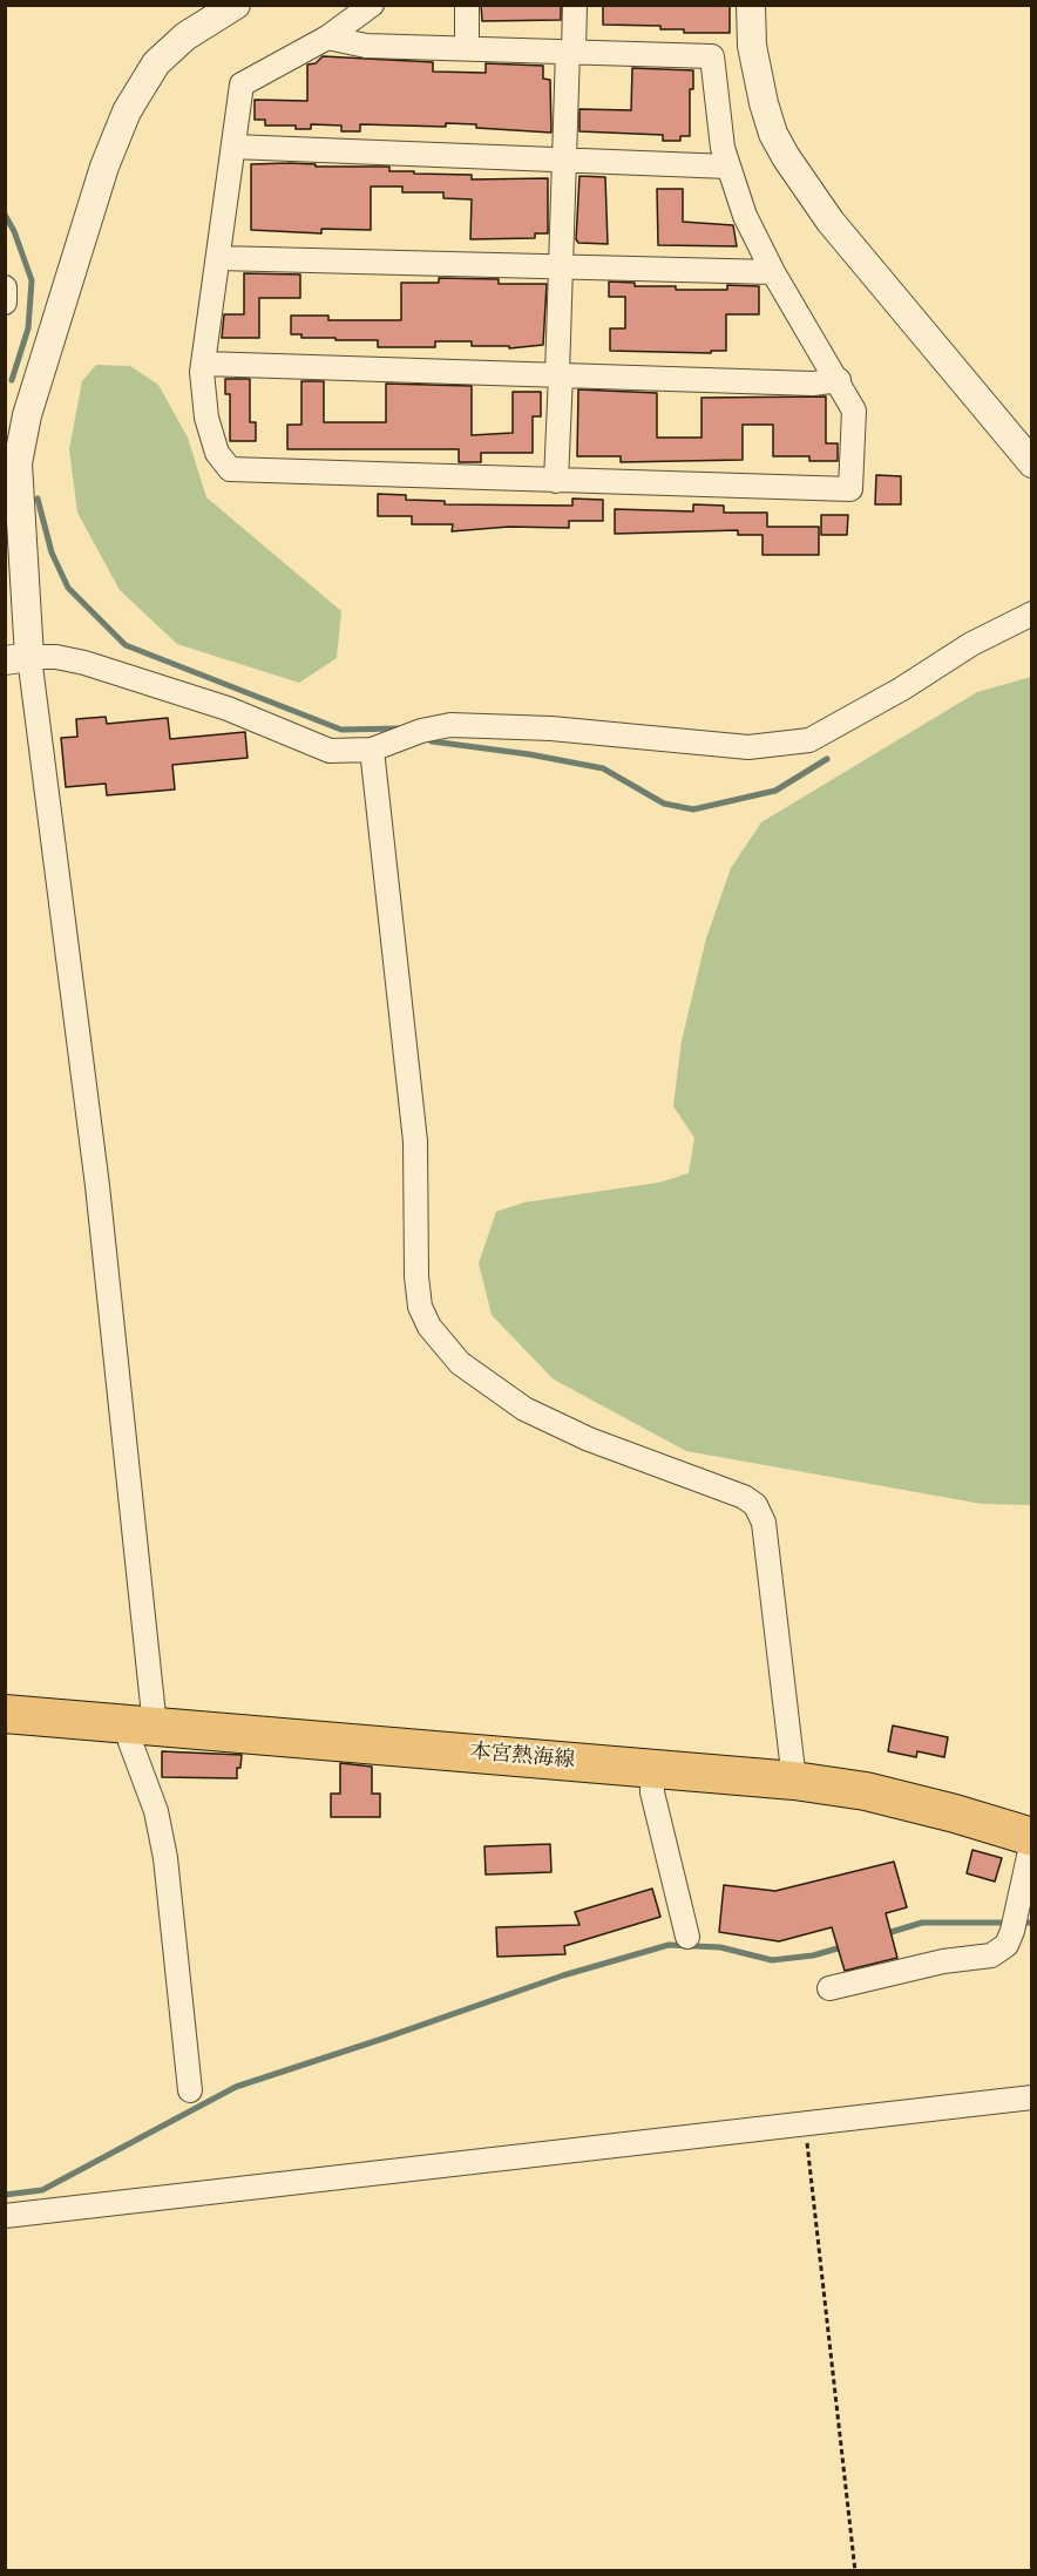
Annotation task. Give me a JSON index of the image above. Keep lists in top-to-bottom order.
{
  "streets": {
    "main road": ["本宮熱海線"]
  }
}
